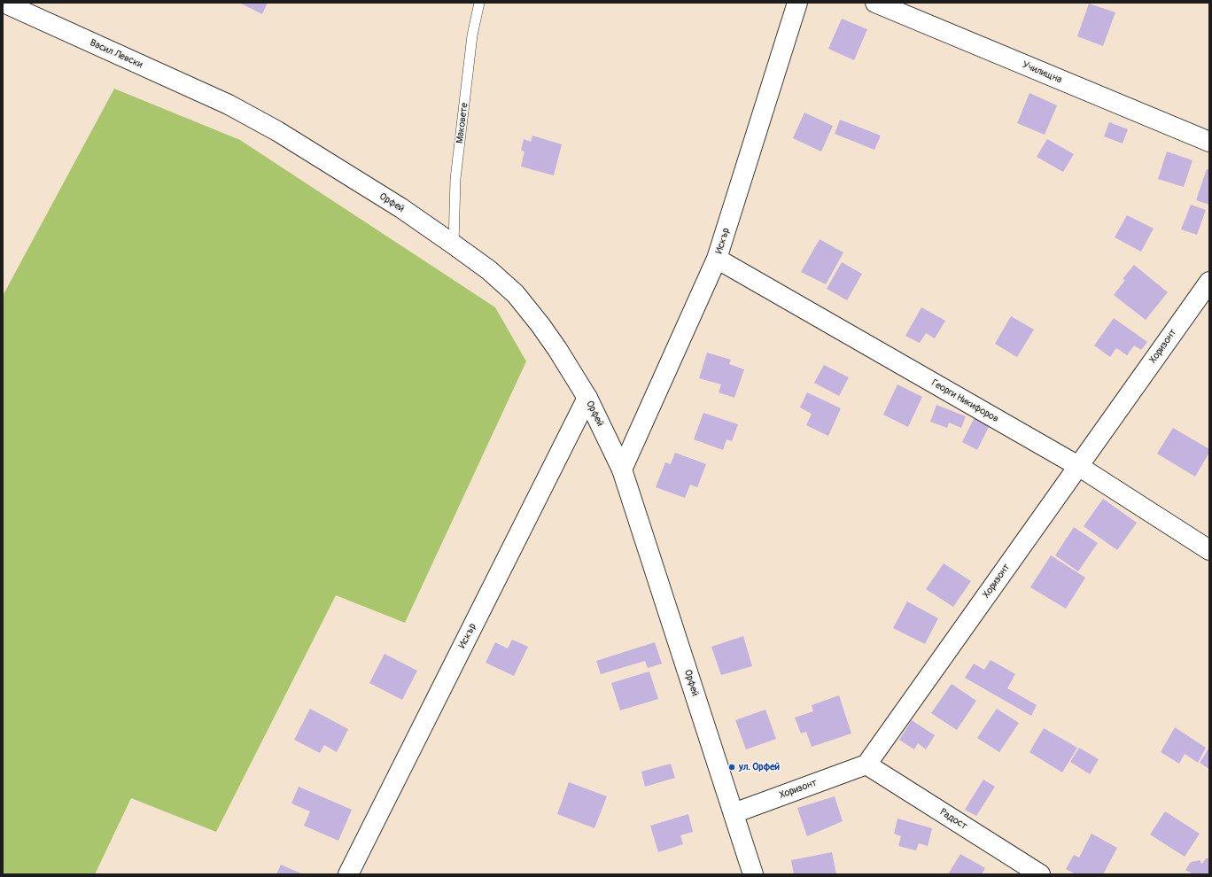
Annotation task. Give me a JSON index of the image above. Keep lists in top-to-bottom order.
{
  "streets": {
    "street": [
      "Васил Левски",
      "Училищна",
      "Орфей",
      "Искър",
      "Хоризонт",
      "Георги Никифоров",
      "Радост"
    ],
    "lane": ["Маковете"]
  },
  "crossings": [
    ["Васил Левски", "Орфей"],
    ["Маковете", "Орфей"],
    ["Орфей", "Искър"],
    ["Орфей", "Хоризонт"],
    ["Искър", "Георги Никифоров"],
    ["Хоризонт", "Георги Никифоров"],
    ["Хоризонт", "Радост"]
  ],
  "places": ["ул. Орфей"]
}
